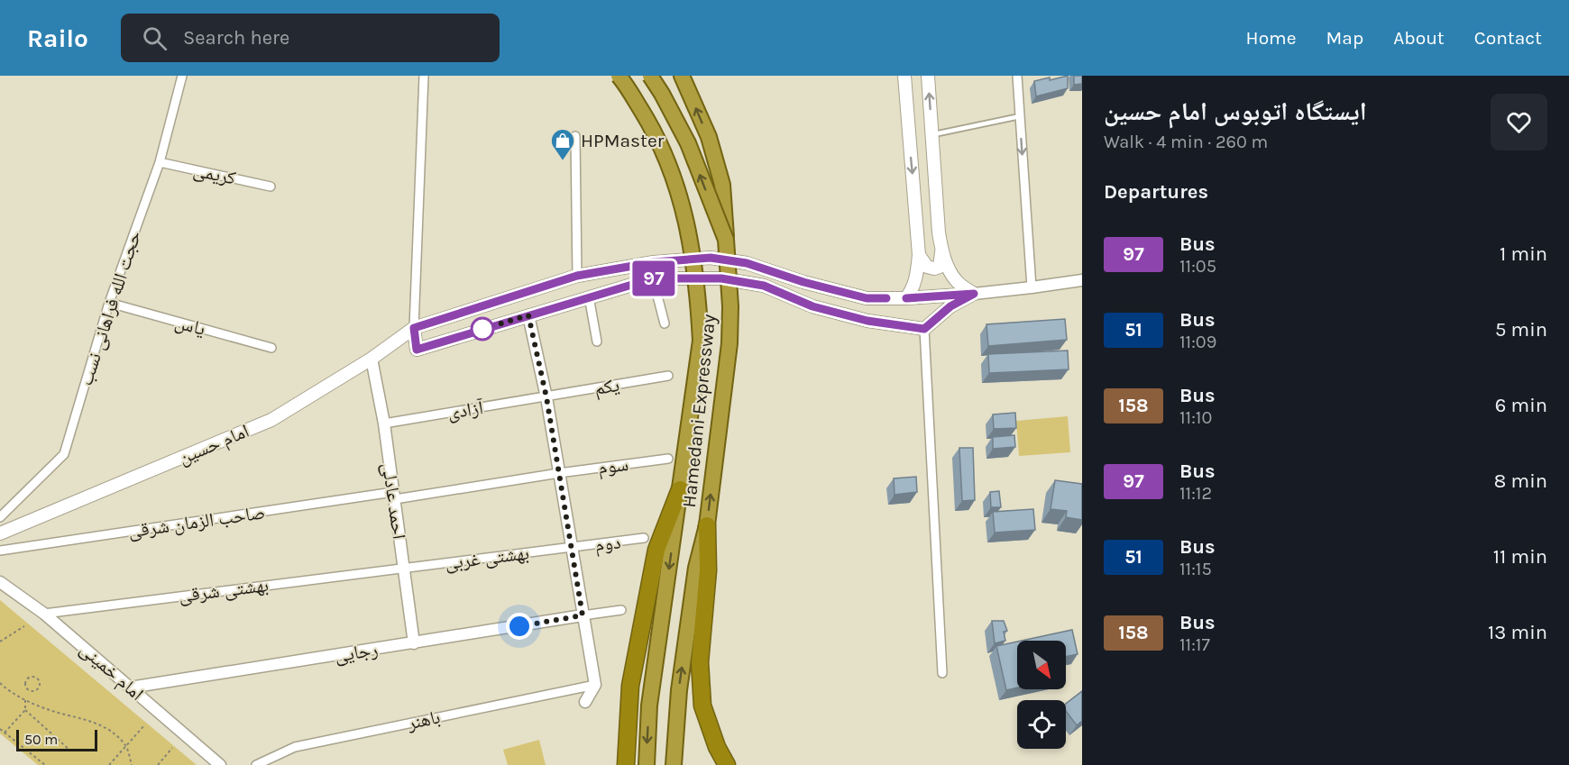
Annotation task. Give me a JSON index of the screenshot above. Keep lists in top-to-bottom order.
{
  "streets": {
    "highway": ["Hamedani Expressway"],
    "main road": ["امام حسین"],
    "street": [
      "کریمی",
      "حجت الله فراهانی نسب",
      "یاس",
      "یکم",
      "آزادی",
      "سوم",
      "احمد عادلی",
      "صاحب الزمان شرقی",
      "دوم",
      "بهشتی غربی",
      "بهشتی شرقی",
      "رجایی",
      "امام خمینی",
      "باهنر"
    ]
  },
  "crossings": [
    ["کریمی", "حجت الله فراهانی نسب"],
    ["حجت الله فراهانی نسب", "یاس"],
    ["یکم", "آزادی"],
    ["آزادی", "احمد عادلی"],
    ["امام حسین", "احمد عادلی"],
    ["سوم", "احمد عادلی"],
    ["سوم", "صاحب الزمان شرقی"],
    ["احمد عادلی", "صاحب الزمان شرقی"],
    ["احمد عادلی", "بهشتی غربی"],
    ["احمد عادلی", "بهشتی شرقی"],
    ["احمد عادلی", "رجایی"],
    ["دوم", "بهشتی غربی"],
    ["بهشتی غربی", "بهشتی شرقی"],
    ["بهشتی شرقی", "امام خمینی"],
    ["رجایی", "امام خمینی"]
  ],
  "places": {
    "shop": ["HPMaster"]
  },
  "lines": ["bus line 97"],
  "scale_bar": "50 m",
  "north": "bottom right",
  "page": {
    "header": "Railo",
    "search": "Search here",
    "nav": [
      "Home",
      "Map",
      "About",
      "Contact"
    ],
    "on_map": "97",
    "heading": [
      ["ایستگاه اتوبوس امام حسین", "Walk · 4 min · 260 m"],
      "Departures"
    ],
    "list": [
      {
        "mark": "97",
        "name": "Bus",
        "note": "11:05",
        "value": "1 min"
      },
      {
        "mark": "51",
        "name": "Bus",
        "note": "11:09",
        "value": "5 min"
      },
      {
        "mark": "158",
        "name": "Bus",
        "note": "11:10",
        "value": "6 min"
      },
      {
        "mark": "97",
        "name": "Bus",
        "note": "11:12",
        "value": "8 min"
      },
      {
        "mark": "51",
        "name": "Bus",
        "note": "11:15",
        "value": "11 min"
      },
      {
        "mark": "158",
        "name": "Bus",
        "note": "11:17",
        "value": "13 min"
      }
    ],
    "scale": "50 m"
  }
}
